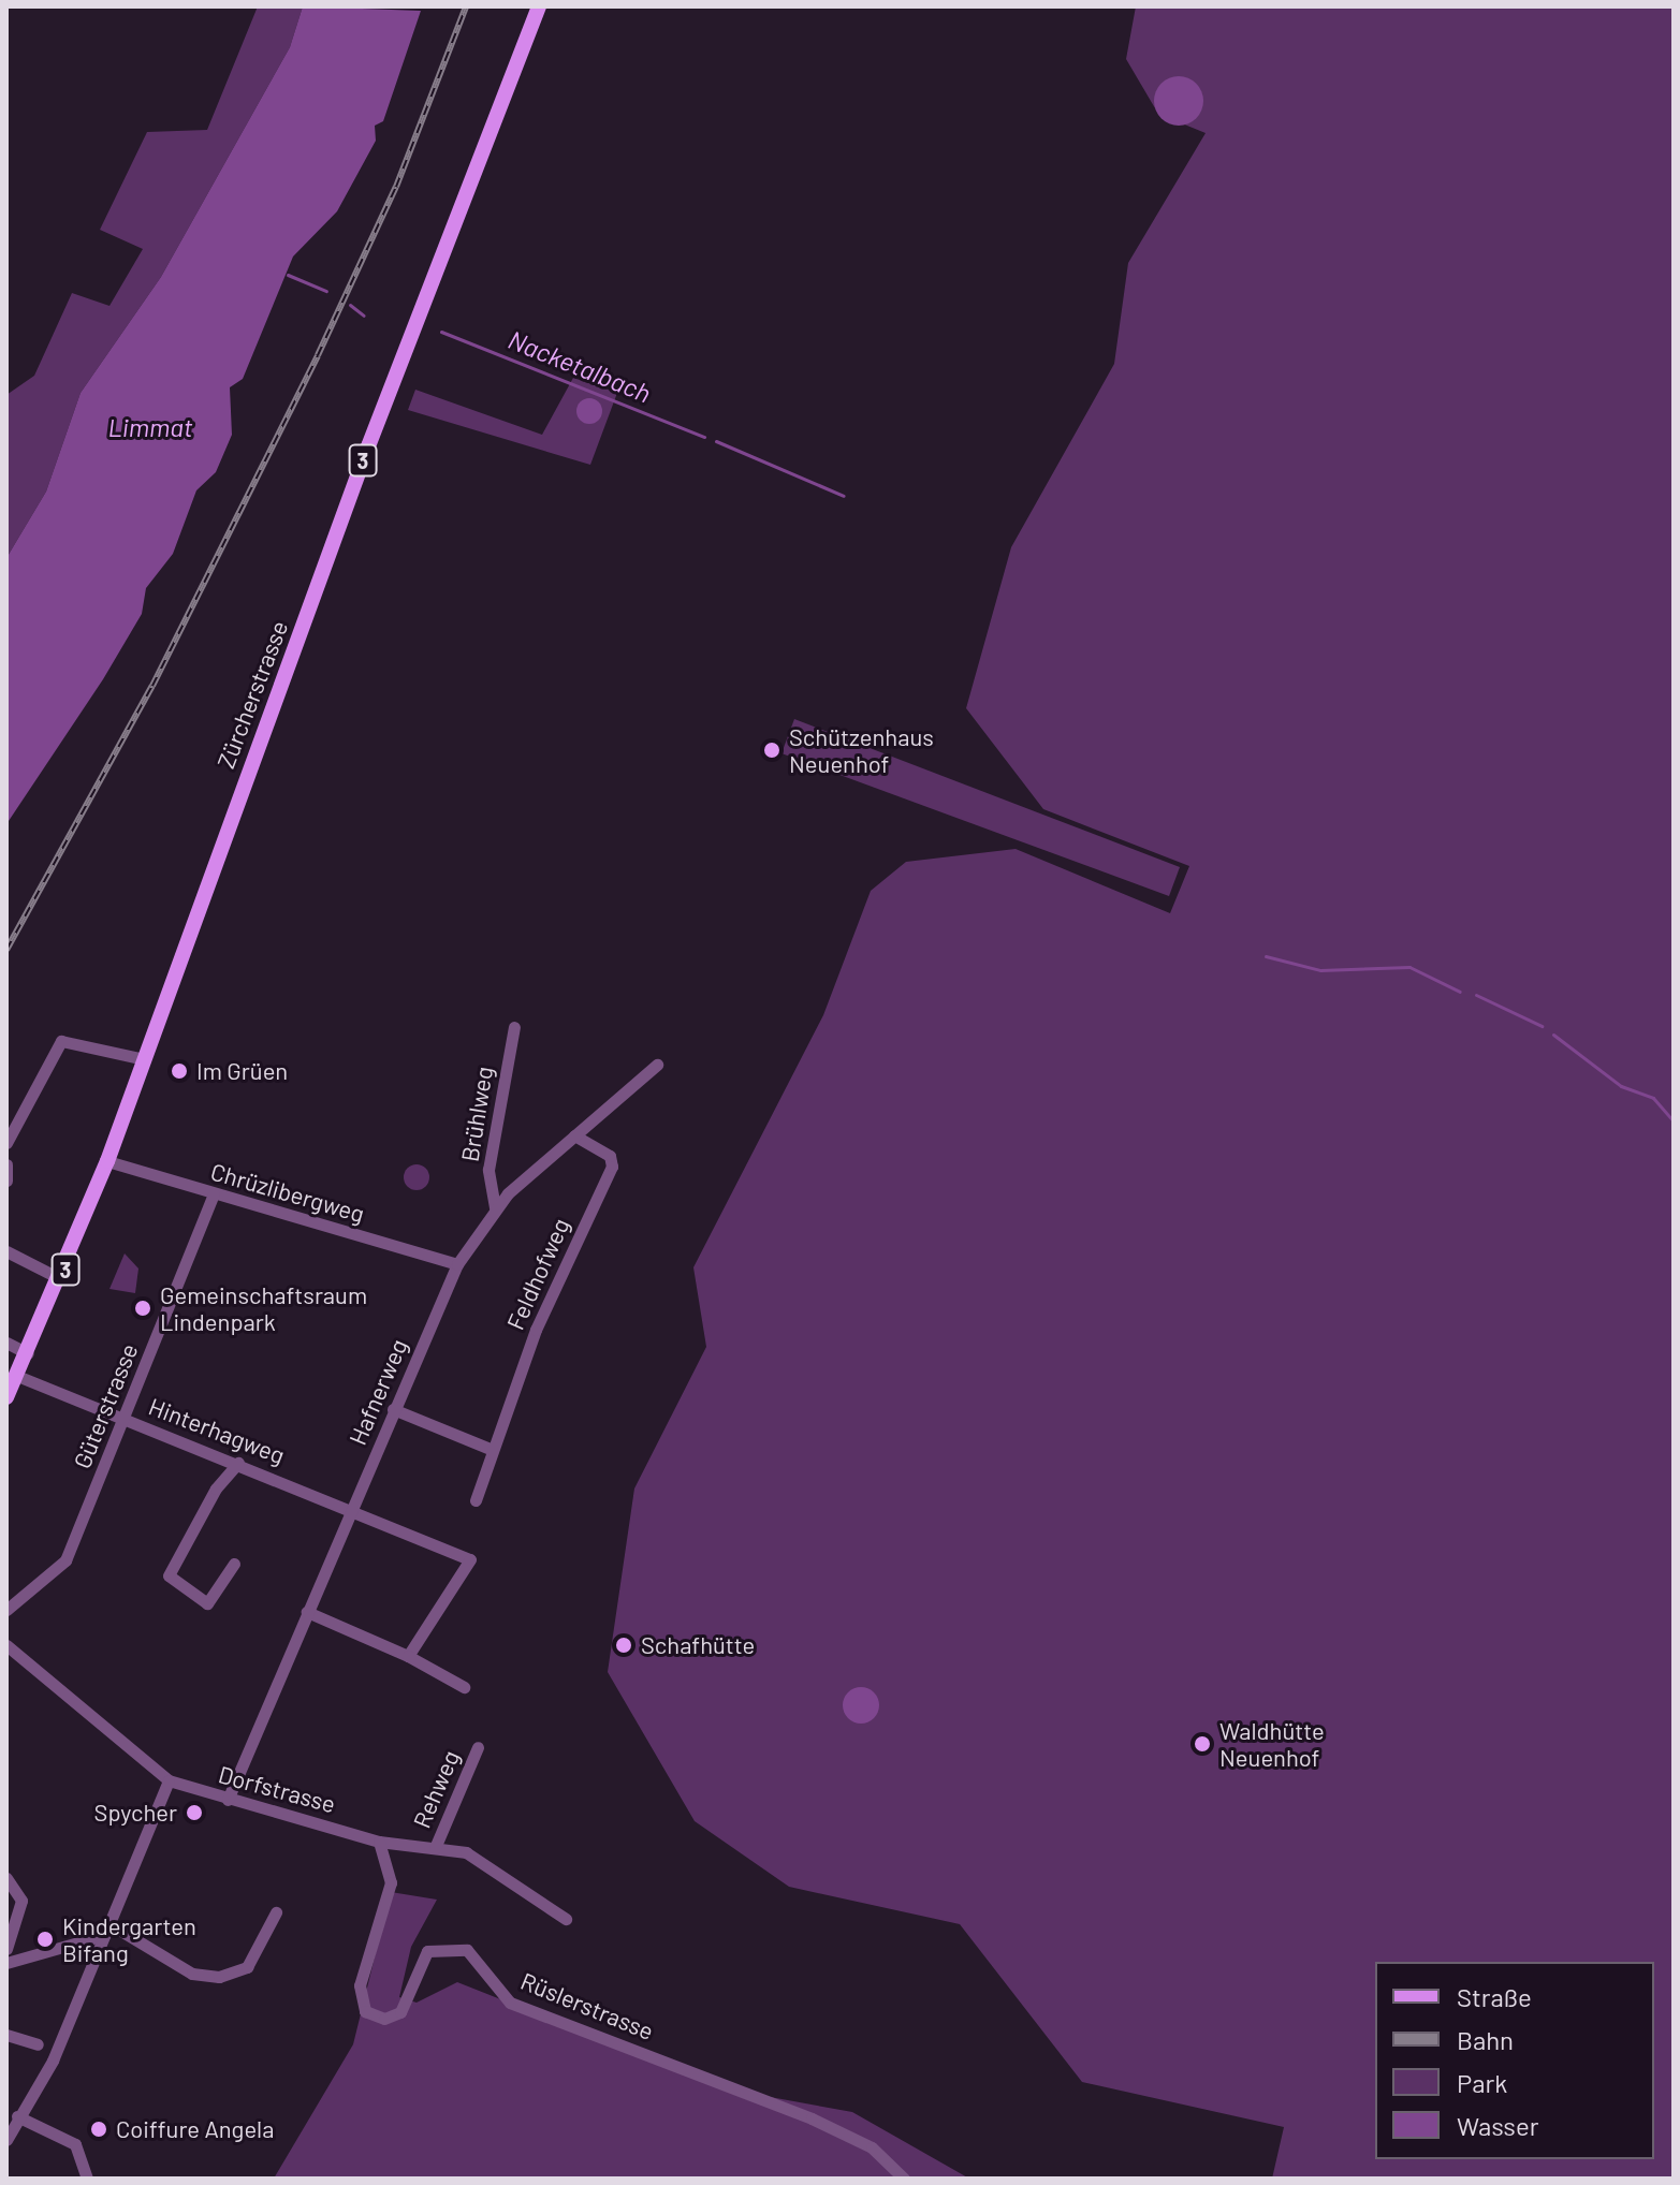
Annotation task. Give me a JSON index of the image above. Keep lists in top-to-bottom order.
{
  "streets": {
    "main road": ["3", "Zürcherstrasse"],
    "street": [
      "Brühlweg",
      "Chrüzlibergweg",
      "Feldhofweg",
      "Hafnerweg",
      "Güterstrasse",
      "Hinterhagweg",
      "Dorfstrasse",
      "Rehweg",
      "Rüslerstrasse"
    ]
  },
  "crossings": [
    ["Zürcherstrasse", "Chrüzlibergweg"],
    ["Zürcherstrasse", "Hinterhagweg"],
    ["Brühlweg", "Hafnerweg"],
    ["Chrüzlibergweg", "Hafnerweg"],
    ["Chrüzlibergweg", "Güterstrasse"],
    ["Feldhofweg", "Hafnerweg"],
    ["Hafnerweg", "Hinterhagweg"],
    ["Hafnerweg", "Dorfstrasse"],
    ["Güterstrasse", "Hinterhagweg"],
    ["Dorfstrasse", "Rehweg"],
    ["Dorfstrasse", "Rüslerstrasse"]
  ],
  "water": ["Nacketalbach", "Limmat"],
  "places": [
    "Schützenhaus Neuenhof",
    "Im Grüen",
    "Gemeinschaftsraum Lindenpark",
    "Schafhütte",
    "Waldhütte Neuenhof",
    "Spycher",
    "Kindergarten Bifang",
    "Coiffure Angela"
  ],
  "legend": [
    "Straße",
    "Bahn",
    "Park",
    "Wasser"
  ]
}
